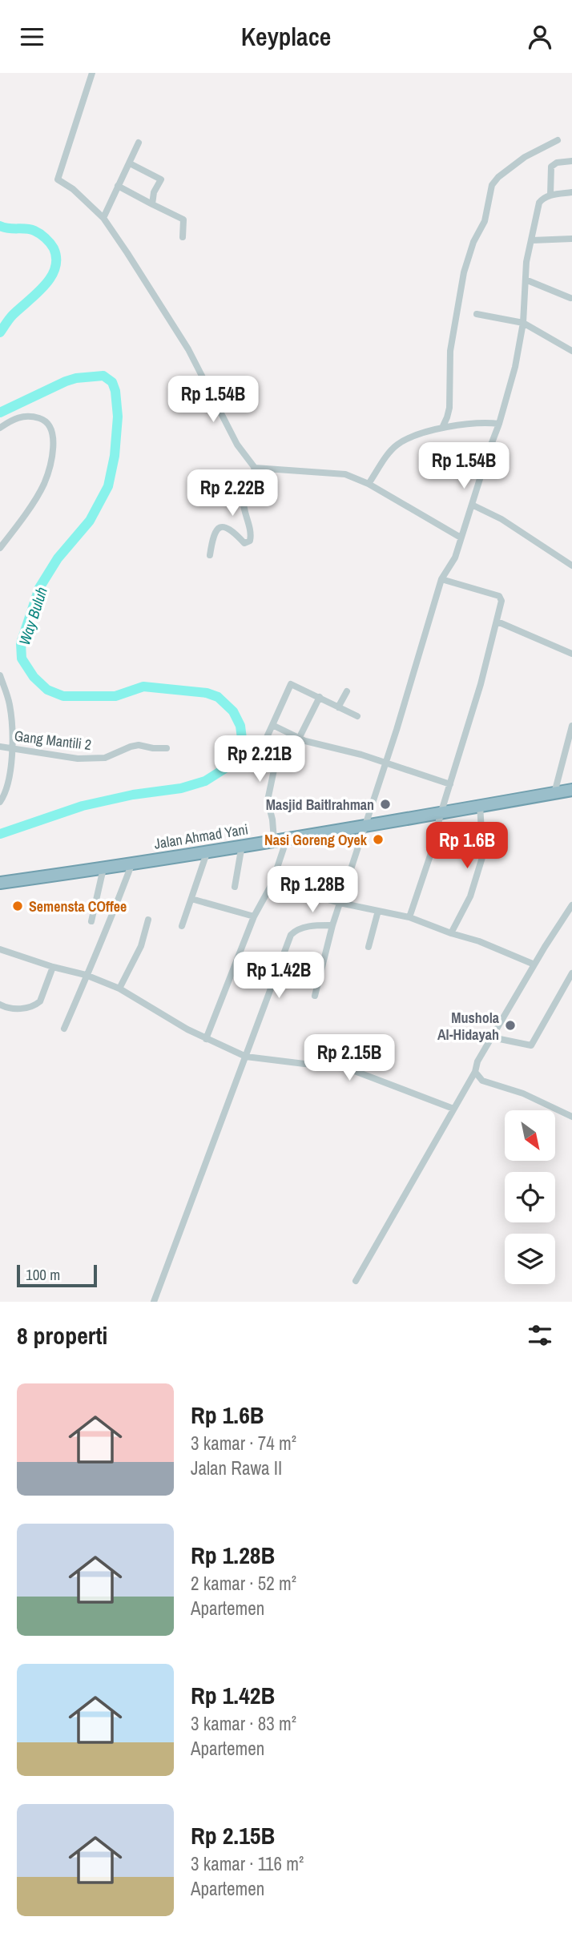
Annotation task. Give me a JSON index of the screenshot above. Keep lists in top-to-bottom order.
{
  "streets": {
    "highway": ["Jalan Ahmad Yani"],
    "street": ["Gang Mantili 2"]
  },
  "water": ["Way Buluh"],
  "places": [
    "Masjid Baitlrahman",
    "Nasi Goreng Oyek",
    "Semensta COffee",
    "Mushola Al-Hidayah"
  ],
  "scale_bar": "100 m",
  "north": "bottom right",
  "page": {
    "header": "Keyplace",
    "price": [
      "Rp 1.54B",
      "Rp 1.54B",
      "Rp 2.22B",
      "Rp 2.21B",
      "Rp 1.6B",
      "Rp 1.28B",
      "Rp 1.42B",
      "Rp 2.15B"
    ],
    "scale": "100 m",
    "heading": "8 properti",
    "list": [
      {
        "name": "Rp 1.6B",
        "note": "3 kamar · 74 m² · Jalan Rawa II"
      },
      {
        "name": "Rp 1.28B",
        "note": "2 kamar · 52 m² · Apartemen"
      },
      {
        "name": "Rp 1.42B",
        "note": "3 kamar · 83 m² · Apartemen"
      },
      {
        "name": "Rp 2.15B",
        "note": "3 kamar · 116 m² · Apartemen"
      }
    ]
  }
}
